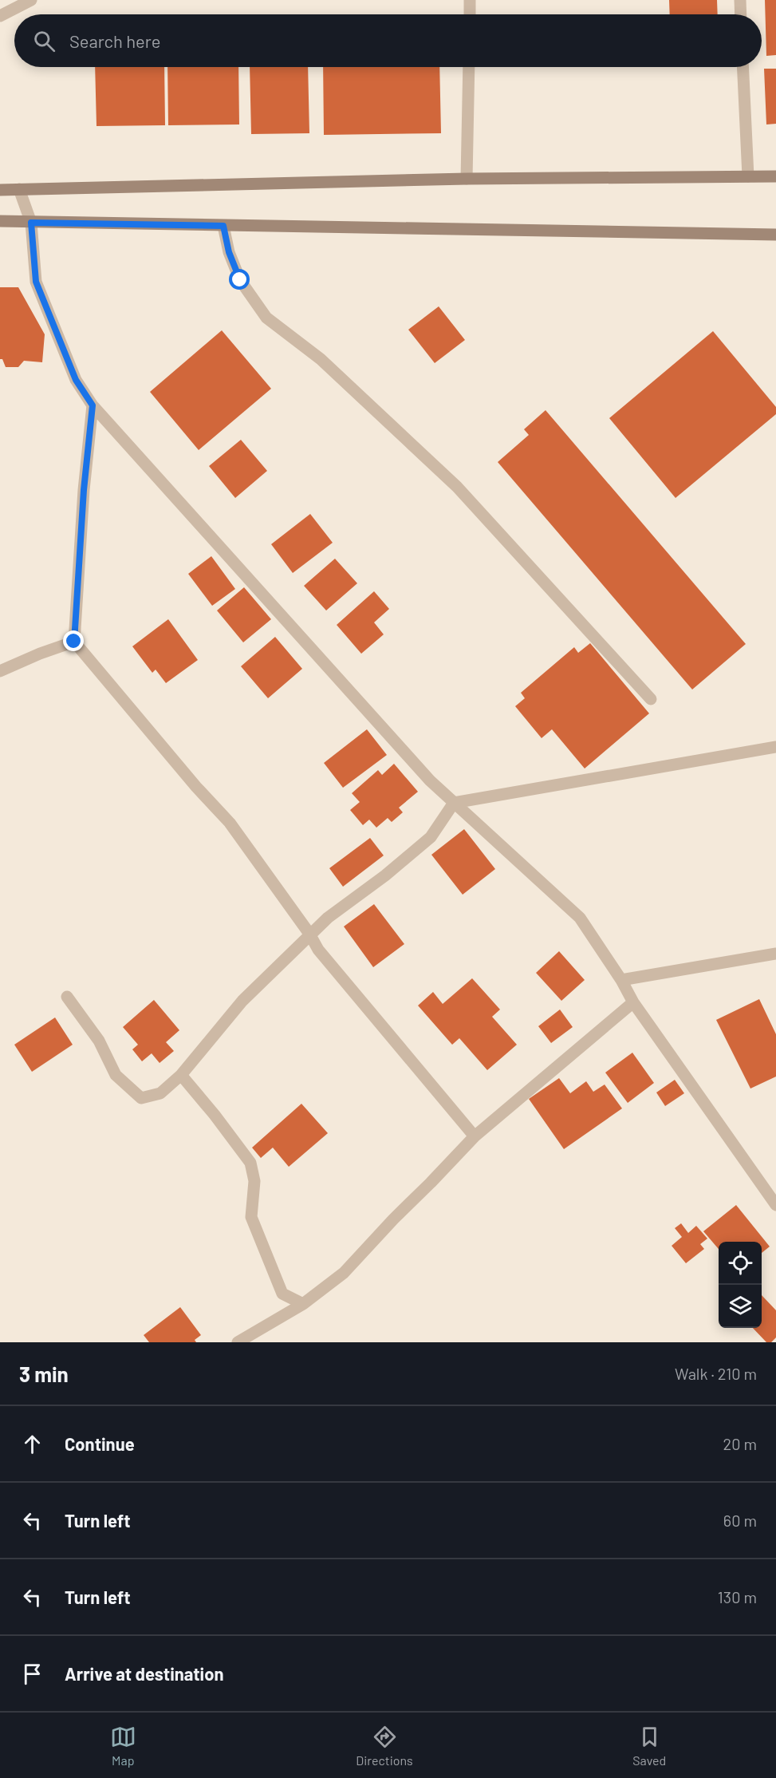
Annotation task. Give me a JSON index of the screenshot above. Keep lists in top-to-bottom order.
{
  "page": {
    "search": "Search here",
    "heading": ["3 min", "Walk · 210 m"],
    "list": [
      ["Continue", "20 m"],
      ["Turn left", "60 m"],
      ["Turn left", "130 m"],
      "Arrive at destination"
    ],
    "nav": ["Map", "Directions", "Saved"]
  }
}
